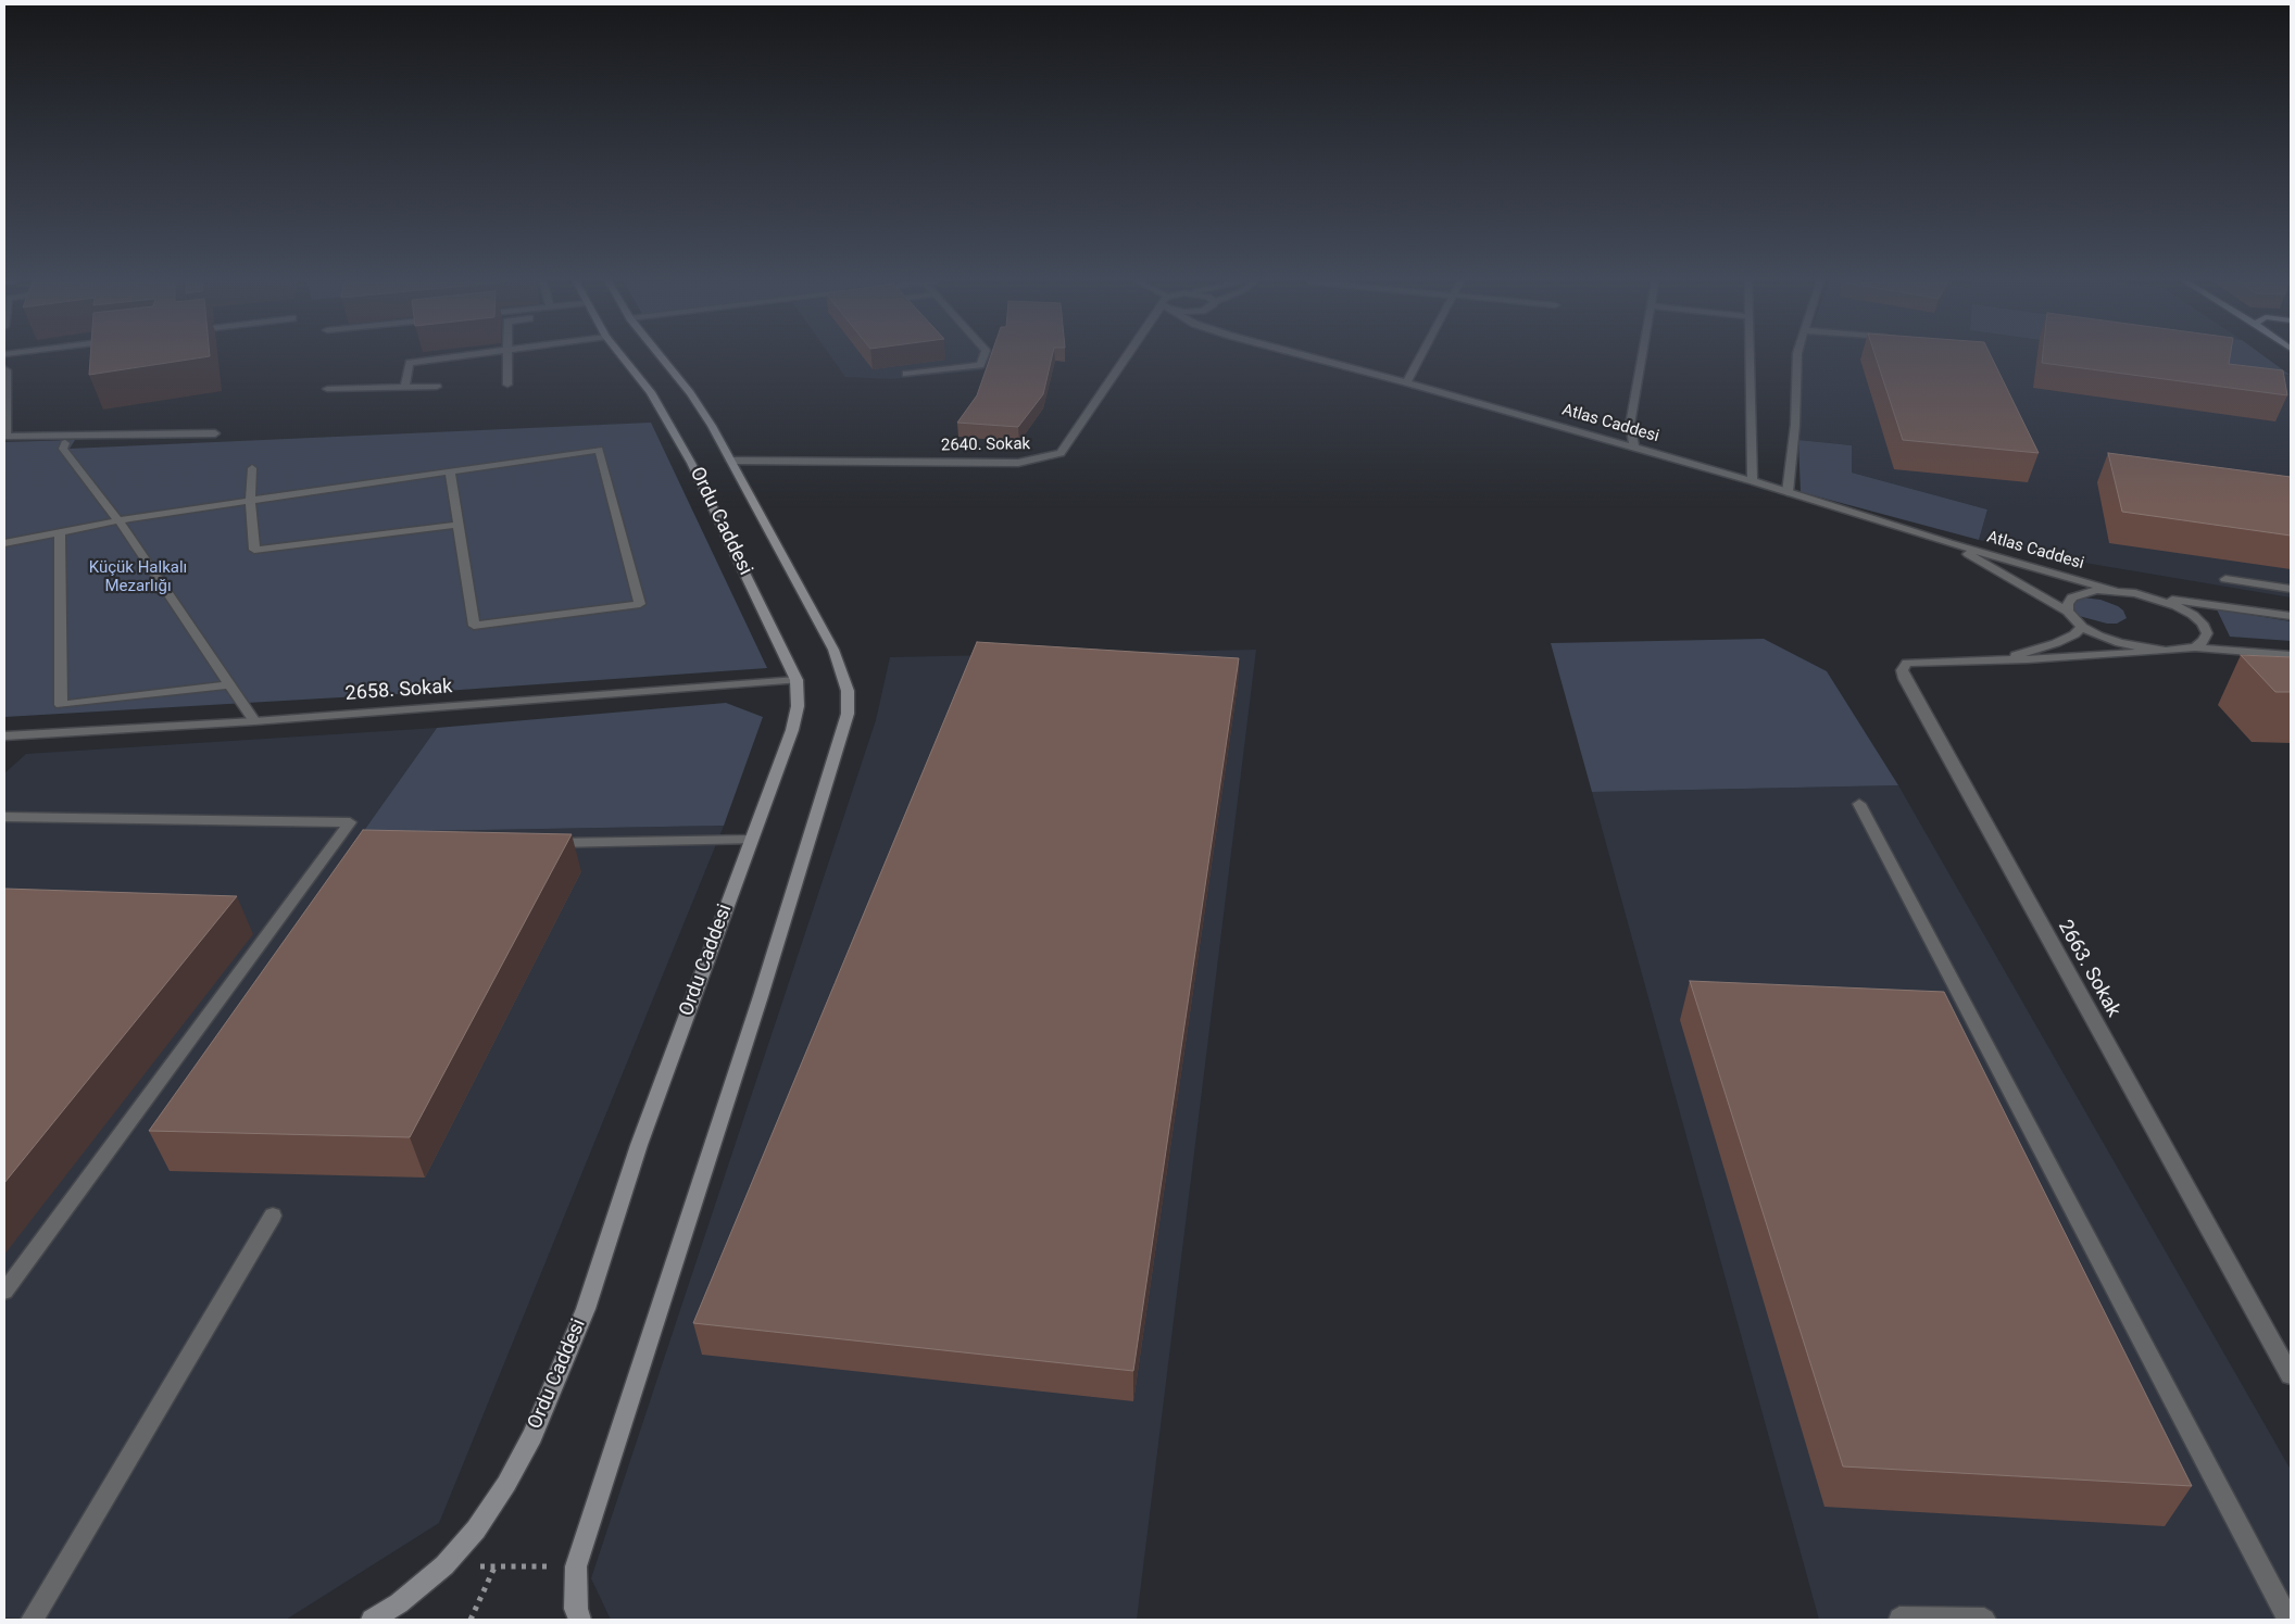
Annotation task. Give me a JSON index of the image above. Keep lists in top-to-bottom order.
{
  "streets": {
    "main road": ["Ordu Caddesi"],
    "street": [
      "Atlas Caddesi",
      "2640. Sokak",
      "2658. Sokak",
      "2663. Sokak"
    ]
  },
  "crossings": [
    ["2640. Sokak", "Ordu Caddesi"],
    ["Ordu Caddesi", "2658. Sokak"]
  ],
  "parks": ["Küçük Halkalı Mezarlığı"]
}
